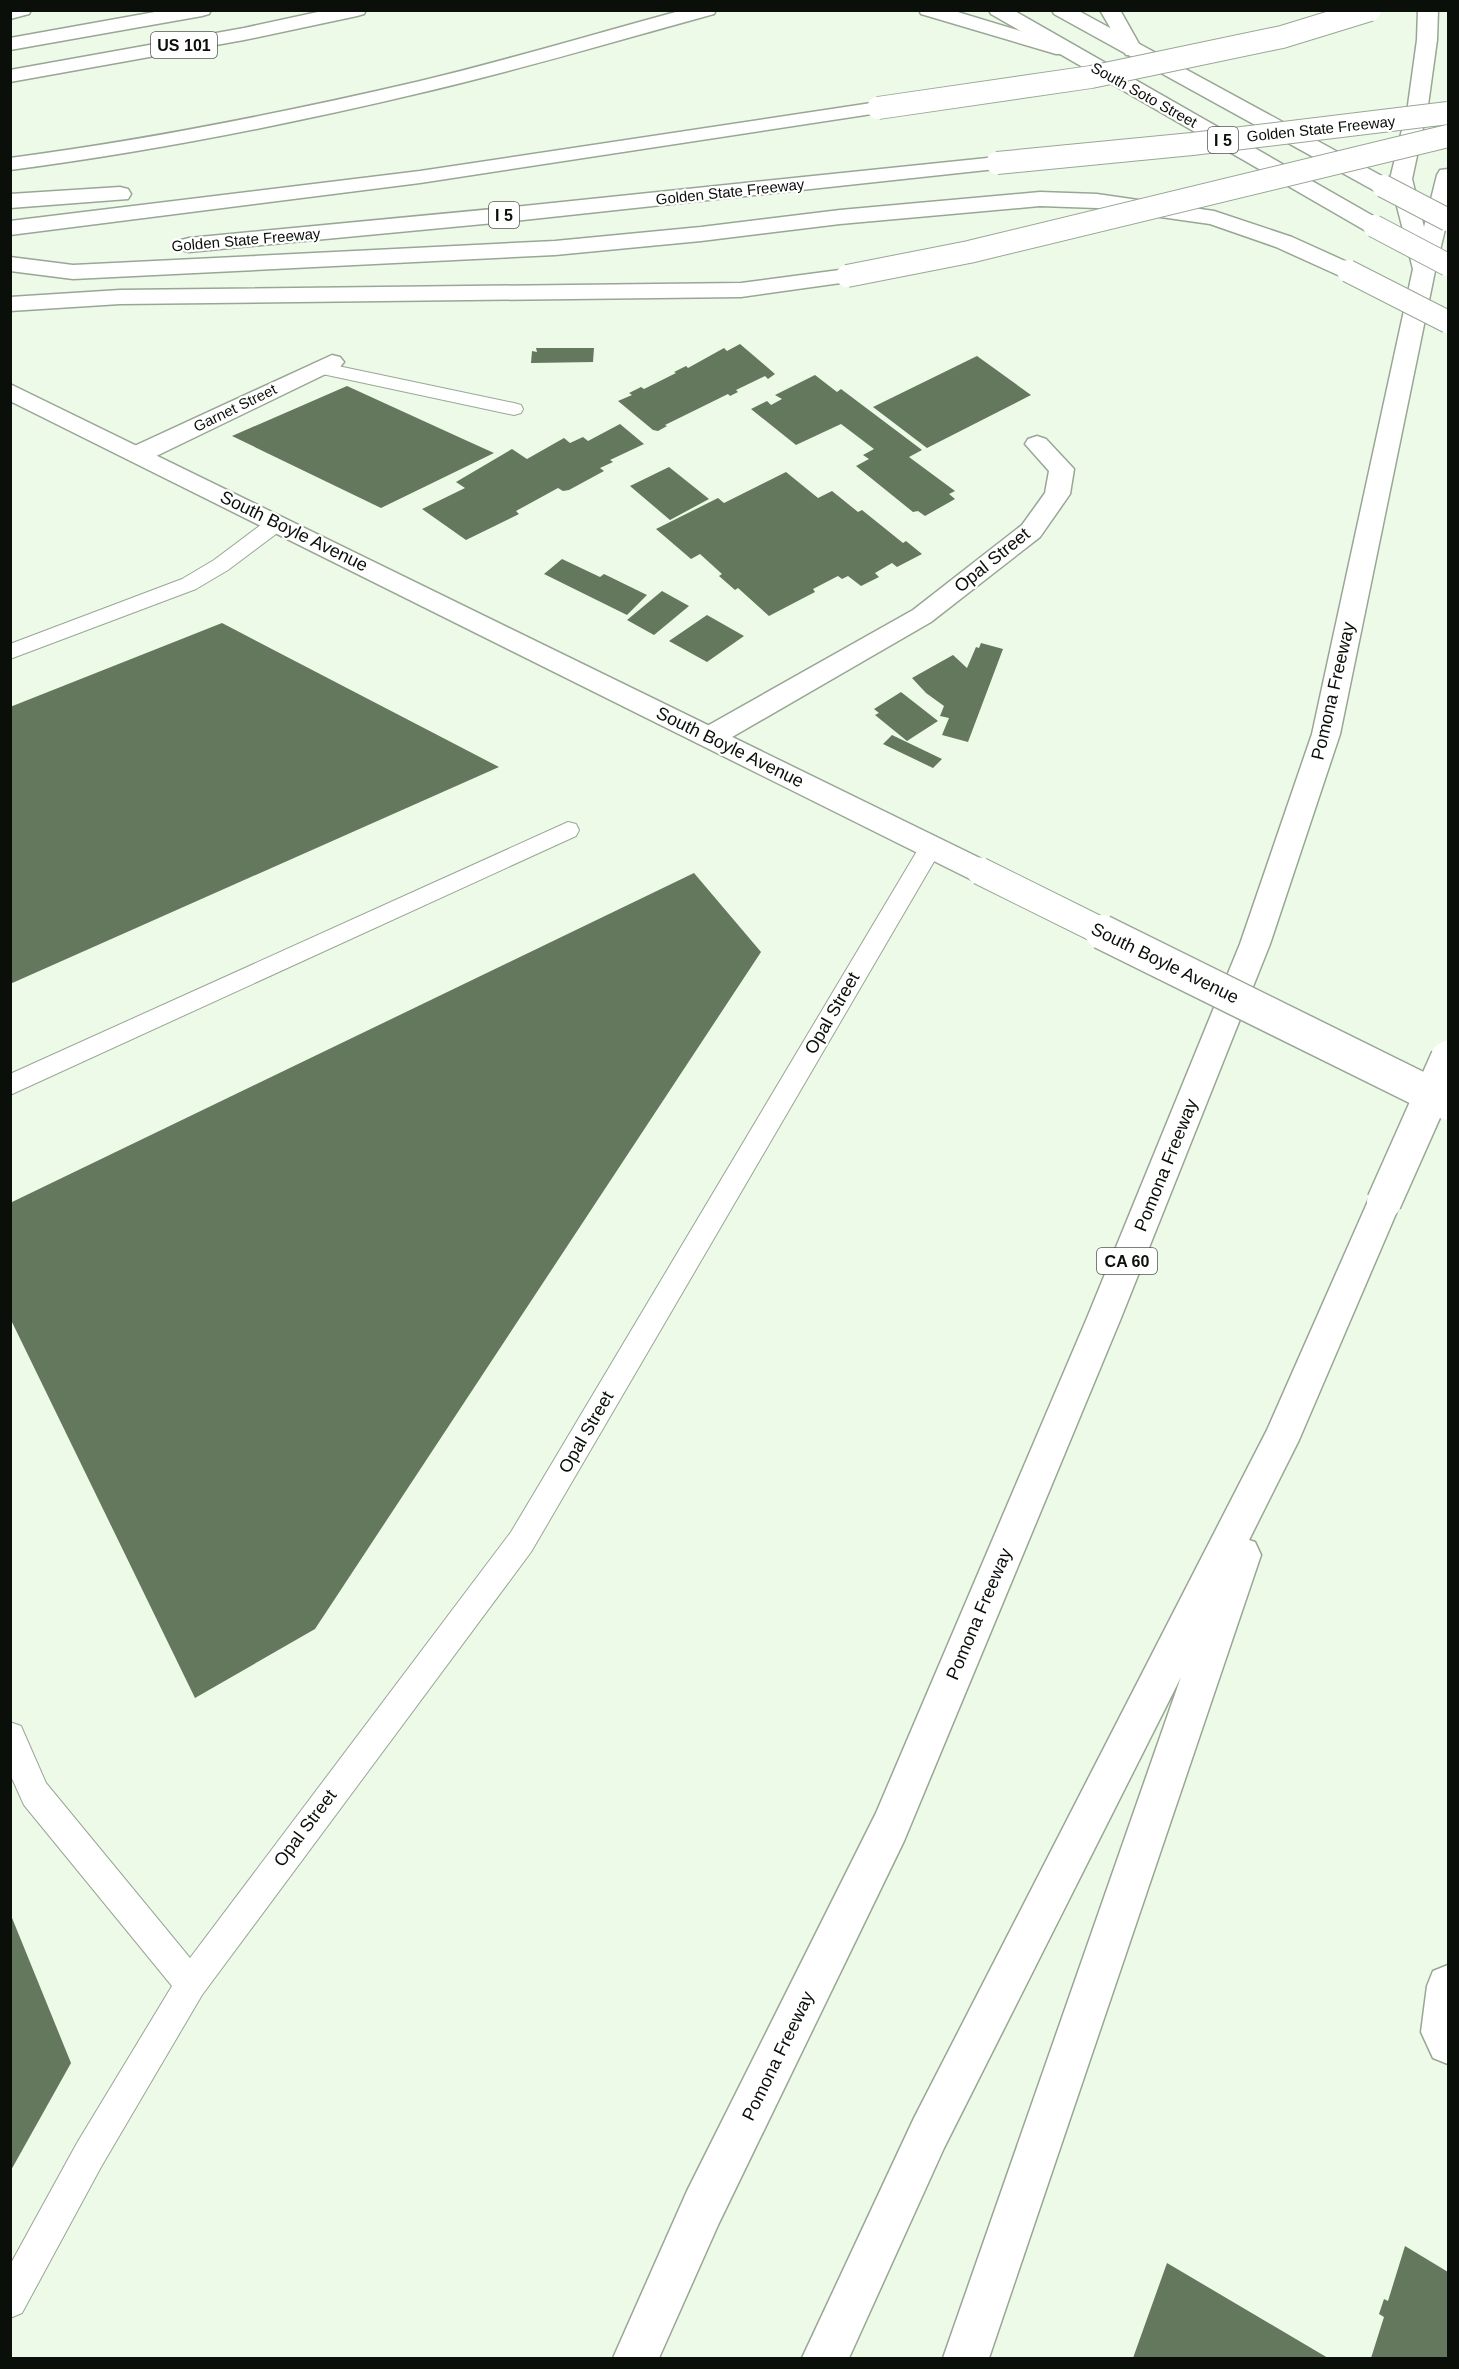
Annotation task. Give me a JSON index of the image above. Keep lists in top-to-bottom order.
{
  "streets": {
    "main road": [
      "US 101",
      "South Soto Street",
      "Golden State Freeway",
      "I 5",
      "Garnet Street",
      "South Boyle Avenue",
      "Opal Street",
      "Pomona Freeway",
      "CA 60"
    ]
  },
  "crossings": [
    ["South Soto Street", "Pomona Freeway"],
    ["Garnet Street", "South Boyle Avenue"],
    ["South Boyle Avenue", "Opal Street"]
  ]
}
